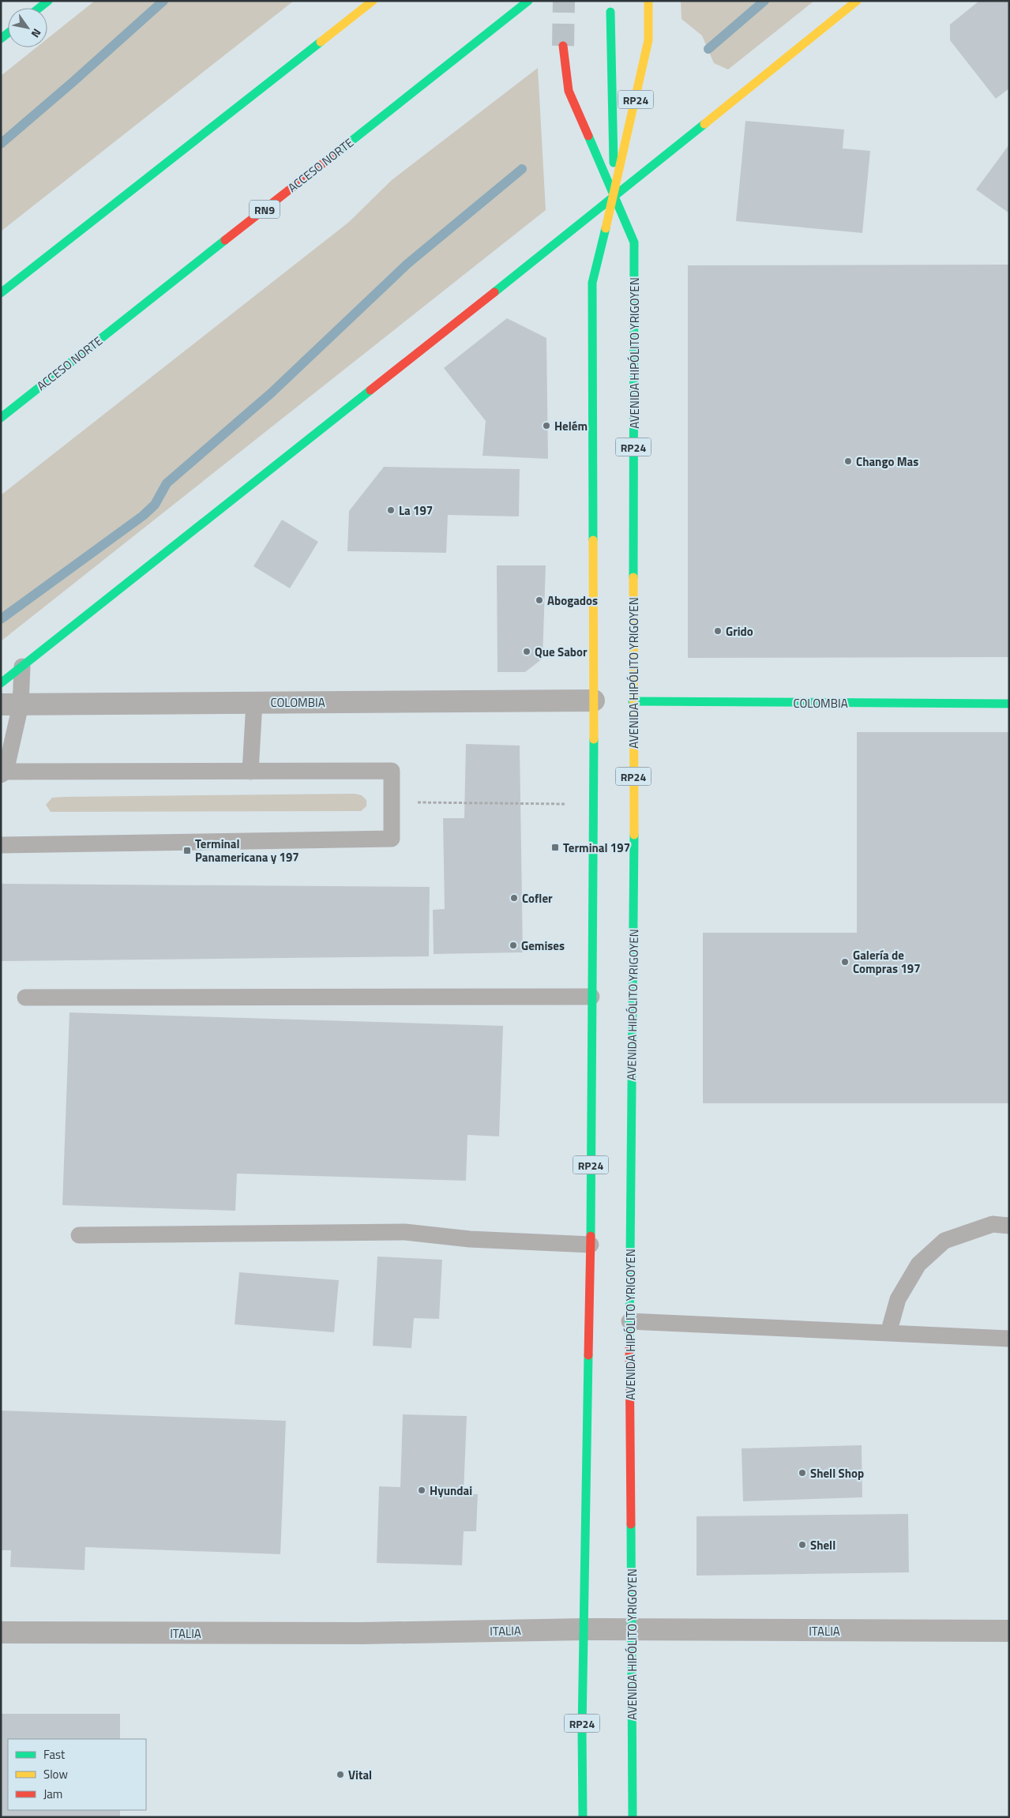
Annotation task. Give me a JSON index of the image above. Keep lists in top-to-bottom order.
{
  "streets": {
    "main road": [
      "RP24",
      "ACCESO NORTE",
      "RN9",
      "AVENIDA HIPÓLITO YRIGOYEN",
      "COLOMBIA"
    ],
    "street": ["ITALIA"]
  },
  "crossings": [
    ["AVENIDA HIPÓLITO YRIGOYEN", "COLOMBIA"],
    ["AVENIDA HIPÓLITO YRIGOYEN", "ITALIA"]
  ],
  "places": {
    "other": [
      "Helém",
      "Chango Mas",
      "La 197",
      "Abogados",
      "Grido",
      "Que Sabor",
      "Cofler",
      "Gemises",
      "Galería de Compras 197",
      "Shell Shop",
      "Hyundai",
      "Shell",
      "Vital"
    ],
    "transit": ["Terminal 197", "Terminal Panamericana y 197"]
  },
  "legend": ["Fast", "Slow", "Jam"],
  "north": "bottom right"
}
